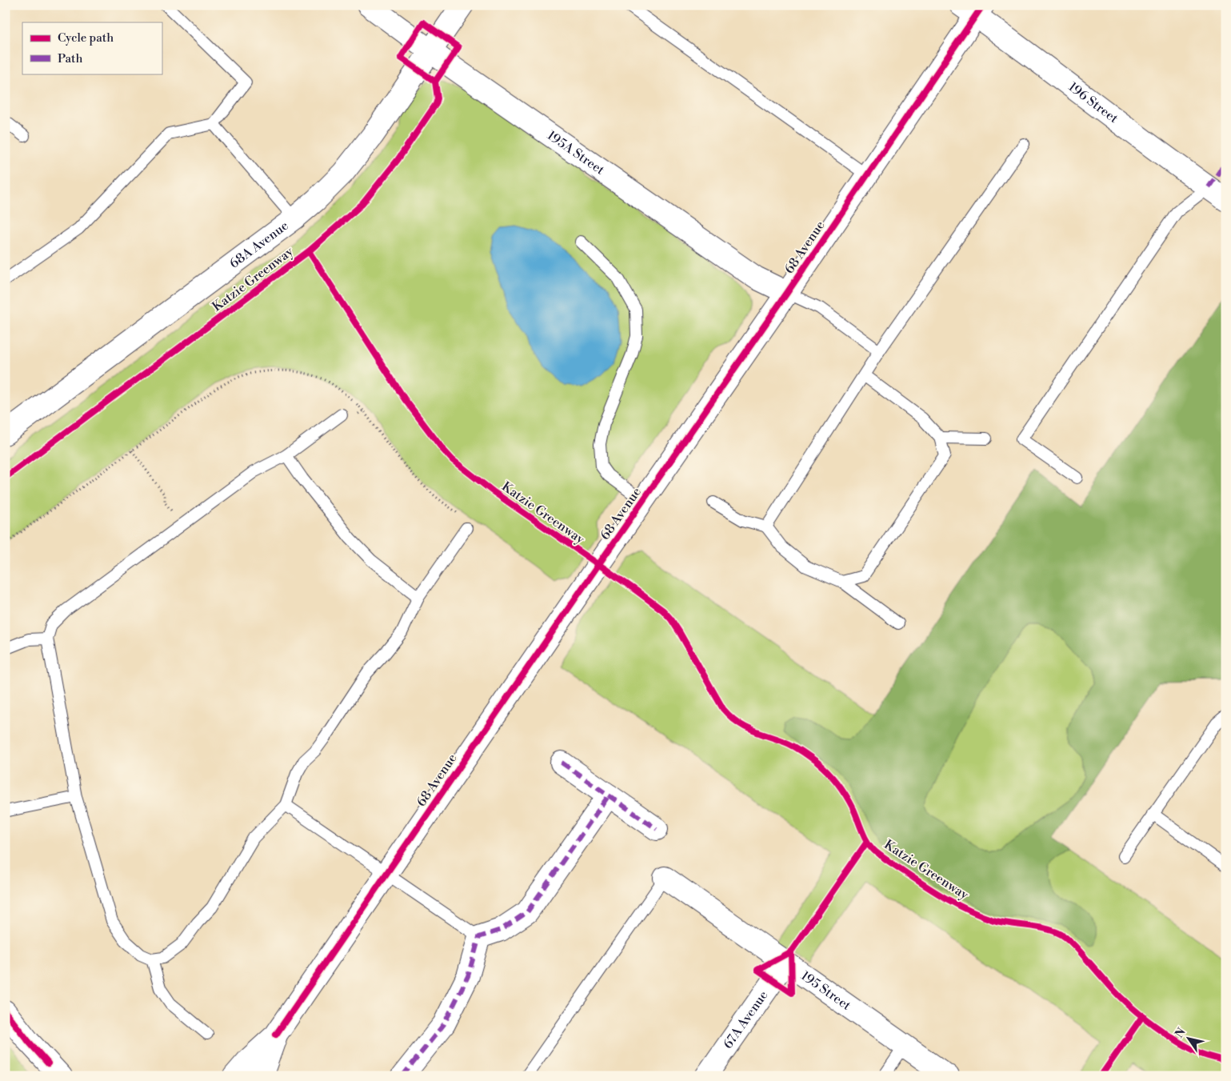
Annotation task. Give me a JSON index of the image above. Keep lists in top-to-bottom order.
{
  "streets": {
    "street": [
      "196 Street",
      "195A Street",
      "68A Avenue",
      "68 Avenue",
      "195 Street",
      "67A Avenue"
    ],
    "cycle path": ["Katzie Greenway"]
  },
  "crossings": [
    ["196 Street", "68 Avenue"],
    ["195A Street", "68A Avenue"],
    ["195A Street", "68 Avenue"],
    ["195 Street", "67A Avenue"]
  ],
  "legend": ["Cycle path", "Path"],
  "north": "top left"
}
